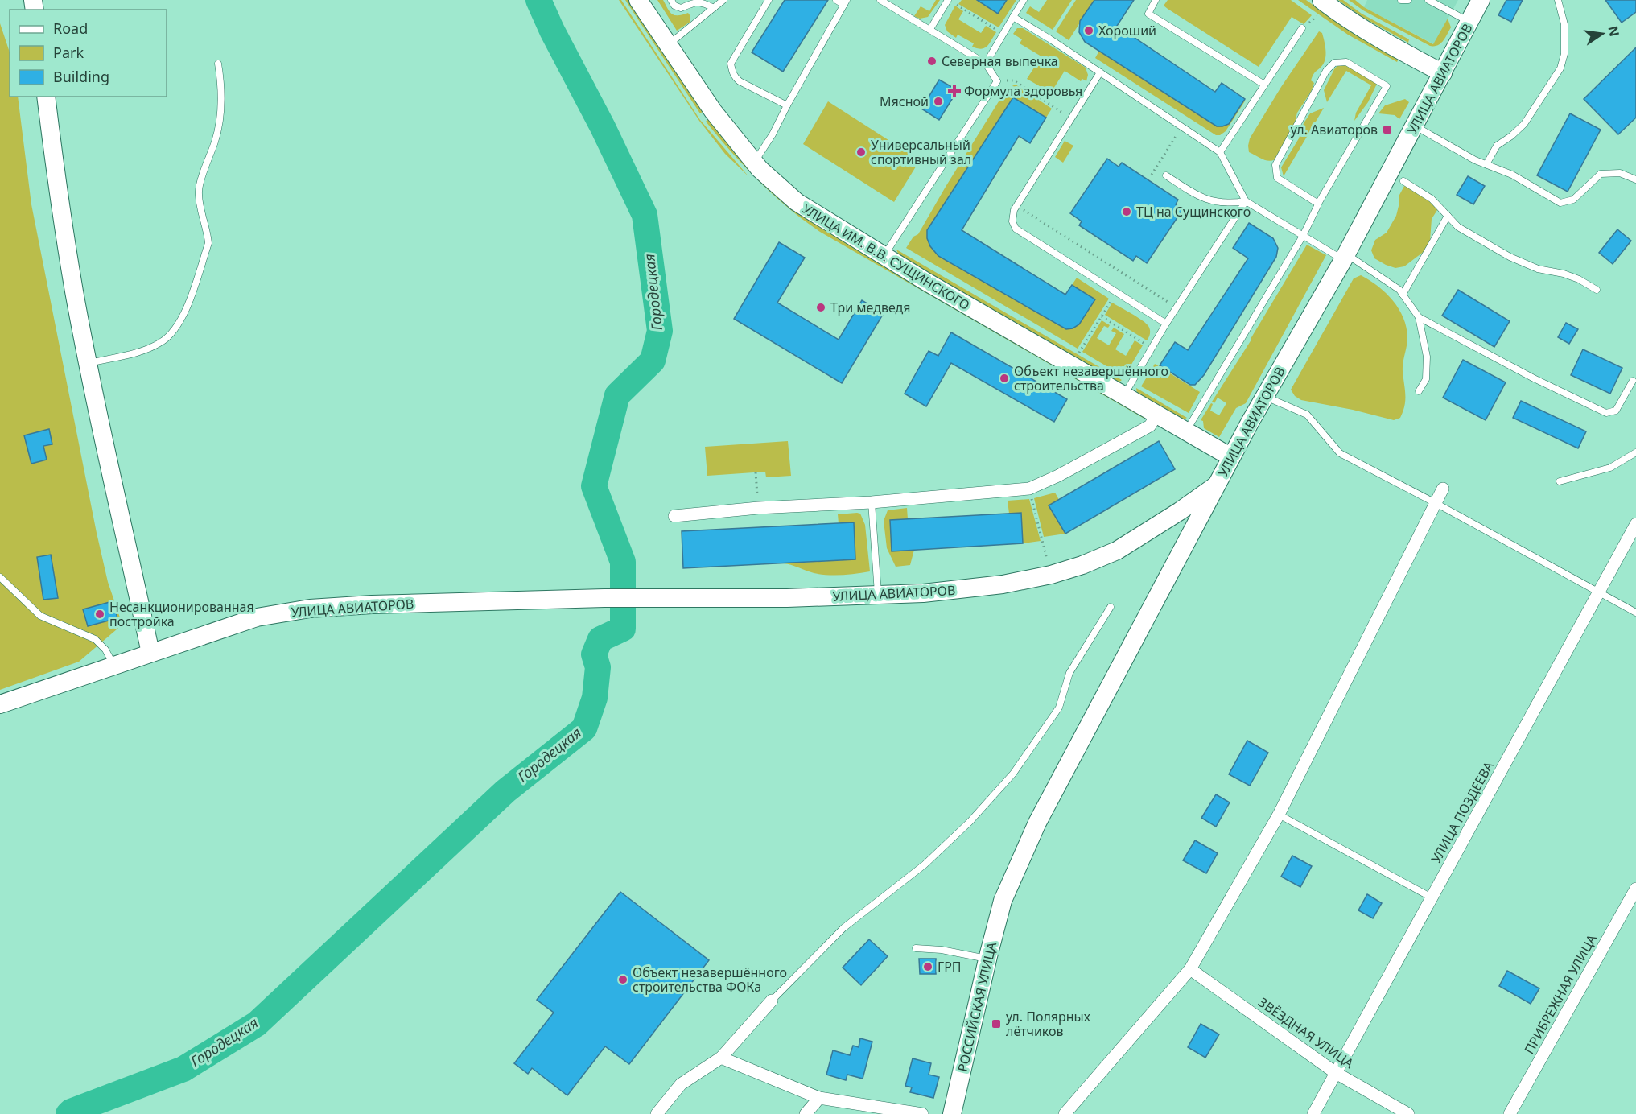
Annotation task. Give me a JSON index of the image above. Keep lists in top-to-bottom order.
{
  "streets": {
    "main road": ["УЛИЦА АВИАТОРОВ", "УЛИЦА ИМ. В.В. СУЩИНСКОГО", "РОССИЙСКАЯ УЛИЦА"],
    "street": ["УЛИЦА ПОЗДЕЕВА", "ПРИБРЕЖНАЯ УЛИЦА", "ЗВЁЗДНАЯ УЛИЦА"]
  },
  "crossings": [
    ["УЛИЦА АВИАТОРОВ", "УЛИЦА ИМ. В.В. СУЩИНСКОГО"],
    ["УЛИЦА АВИАТОРОВ", "РОССИЙСКАЯ УЛИЦА"],
    ["УЛИЦА ПОЗДЕЕВА", "ЗВЁЗДНАЯ УЛИЦА"]
  ],
  "water": ["Городецкая"],
  "places": {
    "other": [
      "Хороший",
      "Северная выпечка",
      "Мясной",
      "Универсальный спортивный зал",
      "ТЦ на Сущинского",
      "Три медведя",
      "Объект незавершённого строительства",
      "Несанкционированная постройка",
      "ГРП",
      "Объект незавершённого строительства ФОКа"
    ],
    "health": ["Формула здоровья"],
    "transit": ["ул. Авиаторов", "ул. Полярных лётчиков"]
  },
  "legend": ["Road", "Park", "Building"],
  "north": "right"
}
